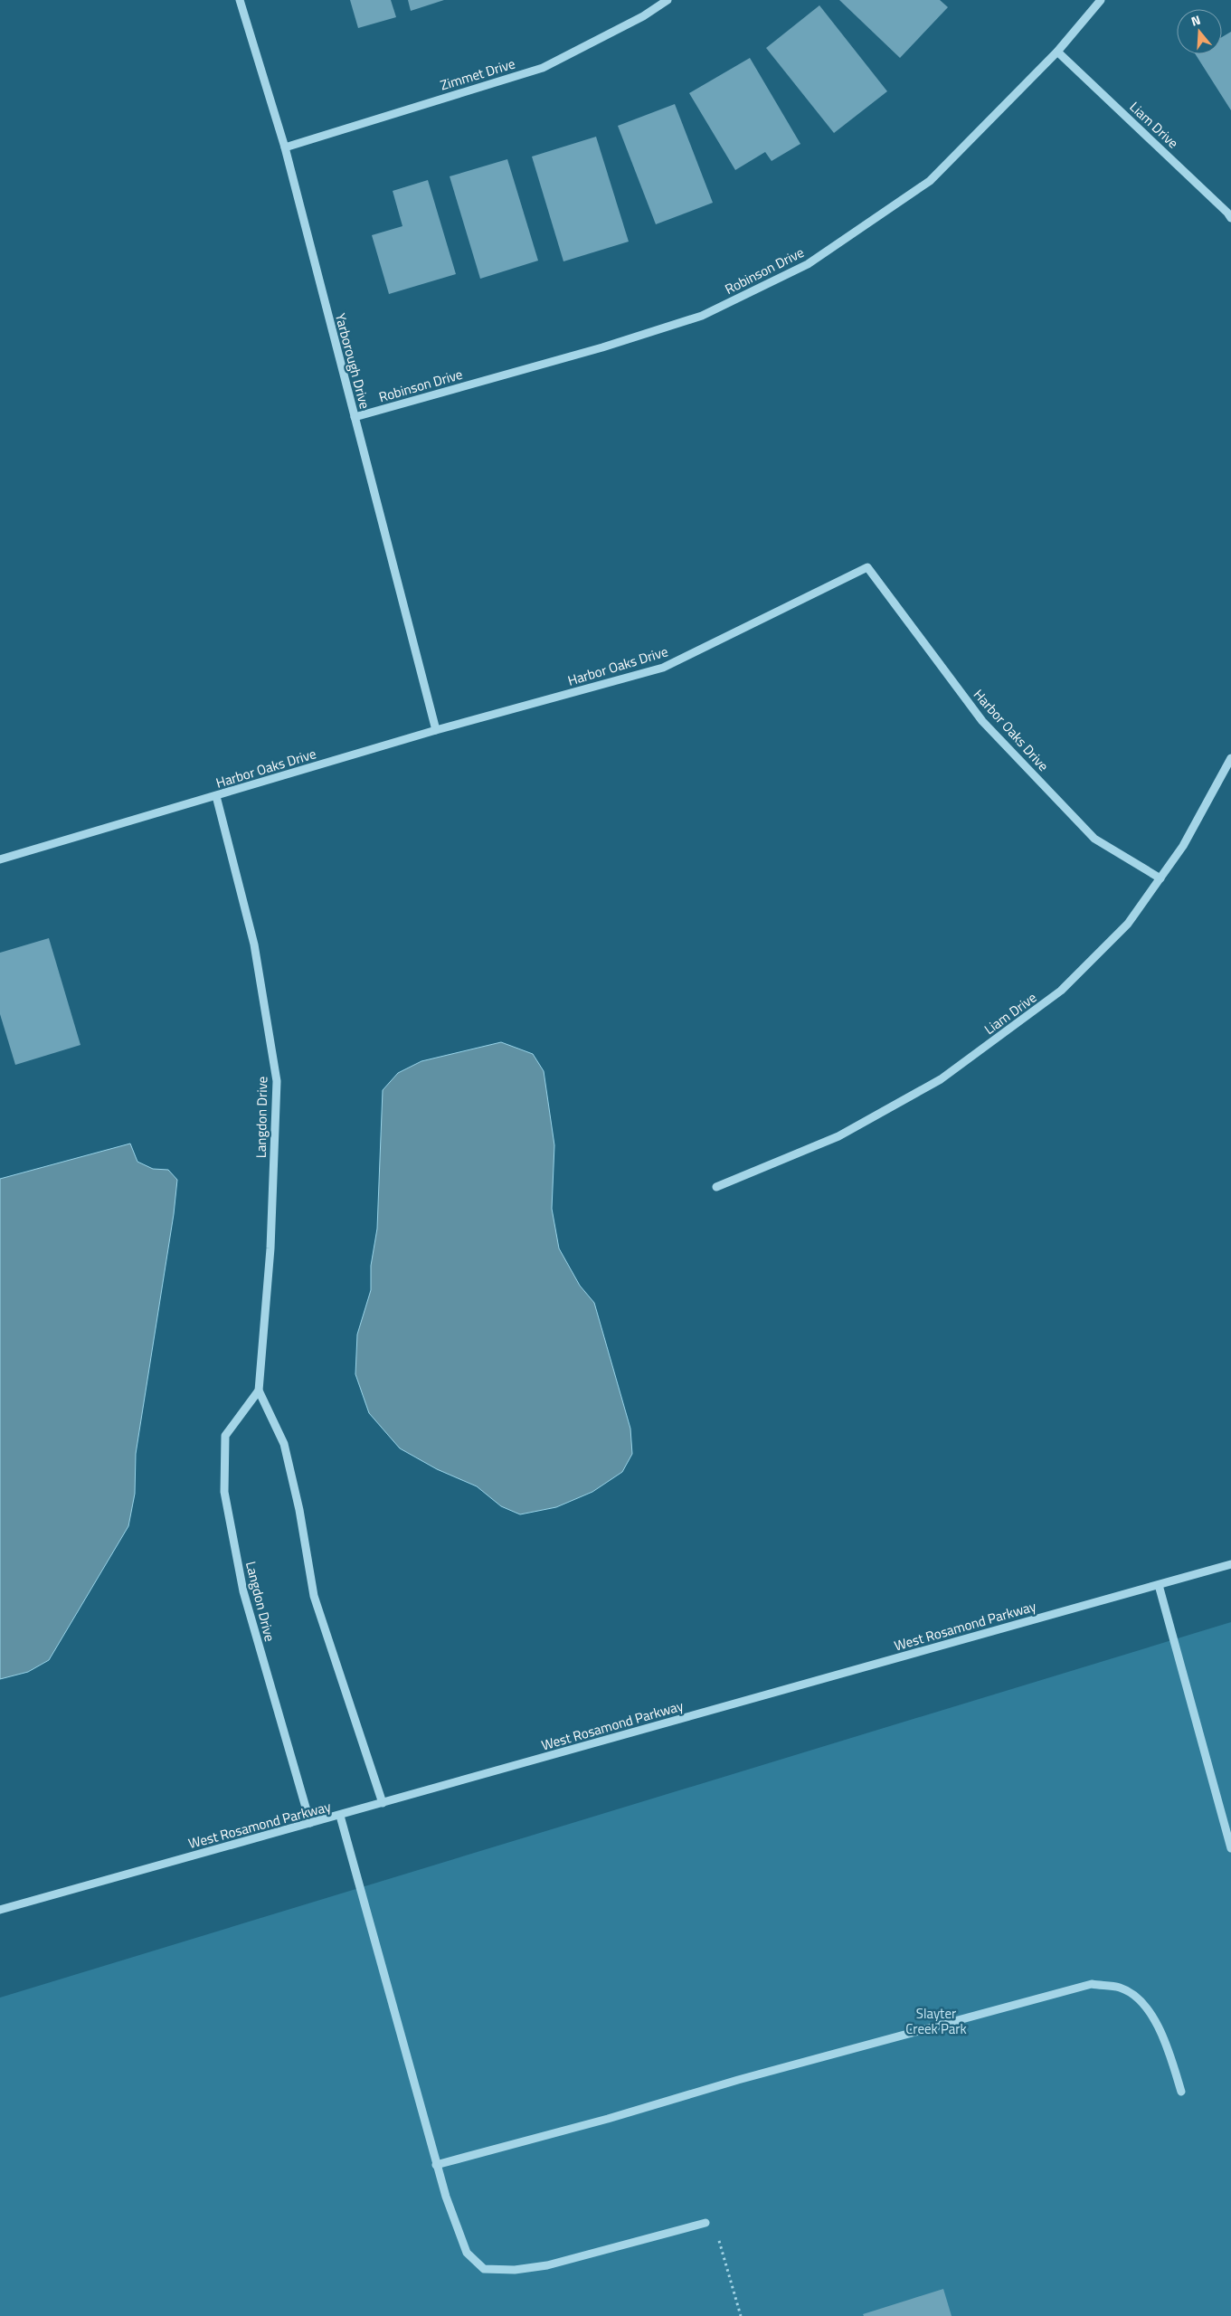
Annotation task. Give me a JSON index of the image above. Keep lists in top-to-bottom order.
{
  "streets": {
    "street": [
      "Zimmet Drive",
      "Liam Drive",
      "Robinson Drive",
      "Yarborough Drive",
      "Harbor Oaks Drive",
      "Langdon Drive",
      "West Rosamond Parkway"
    ]
  },
  "crossings": [
    ["Zimmet Drive", "Yarborough Drive"],
    ["Liam Drive", "Robinson Drive"],
    ["Liam Drive", "Harbor Oaks Drive"],
    ["Robinson Drive", "Yarborough Drive"],
    ["Yarborough Drive", "Harbor Oaks Drive"],
    ["Harbor Oaks Drive", "Langdon Drive"],
    ["Langdon Drive", "West Rosamond Parkway"]
  ],
  "parks": ["Slayter Creek Park"],
  "north": "top"
}
